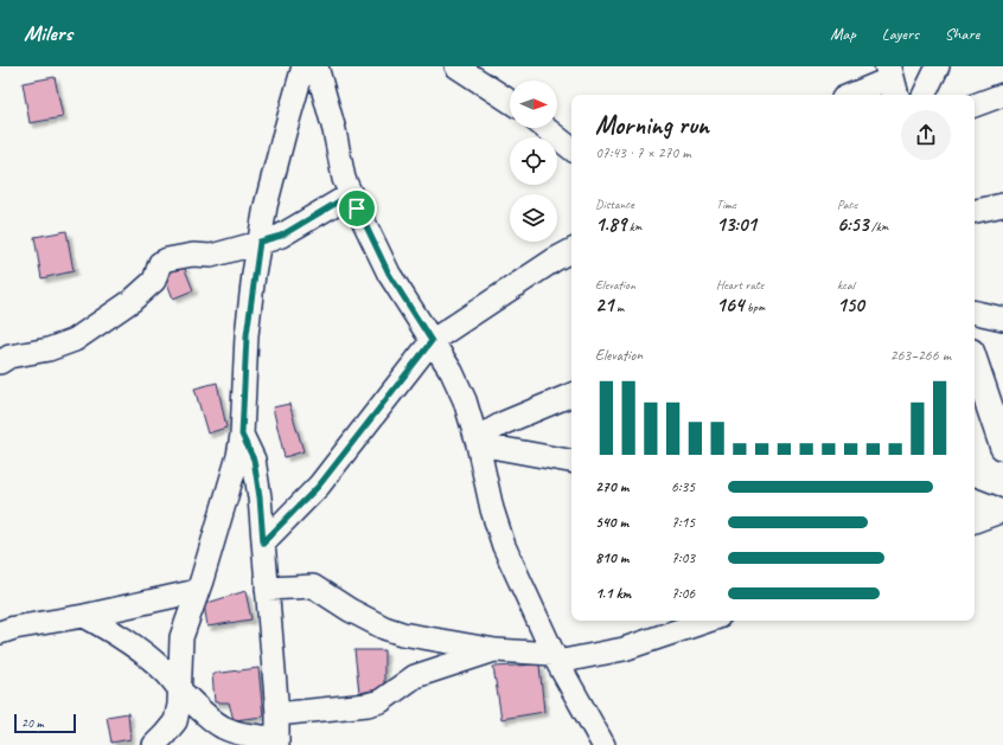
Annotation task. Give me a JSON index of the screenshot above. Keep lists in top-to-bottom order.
{
  "scale_bar": "20 m",
  "north": "right",
  "page": {
    "header": "Milers",
    "nav": ["Map", "Layers", "Share"],
    "heading": ["Morning run", "07:43 · 7 × 270 m"],
    "stats": [
      ["Distance", "1.89 km"],
      ["Time", "13:01"],
      ["Pace", "6:53 /km"],
      ["Elevation", "21 m"],
      ["Heart rate", "164 bpm"],
      ["kcal", "150"]
    ],
    "chart": ["Elevation", "263–266 m"],
    "list": [
      {
        "name": "270 m",
        "note": "6:35"
      },
      {
        "name": "540 m",
        "note": "7:15"
      },
      {
        "name": "810 m",
        "note": "7:03"
      },
      {
        "name": "1.1 km",
        "note": "7:06"
      }
    ],
    "scale": "20 m"
  }
}
